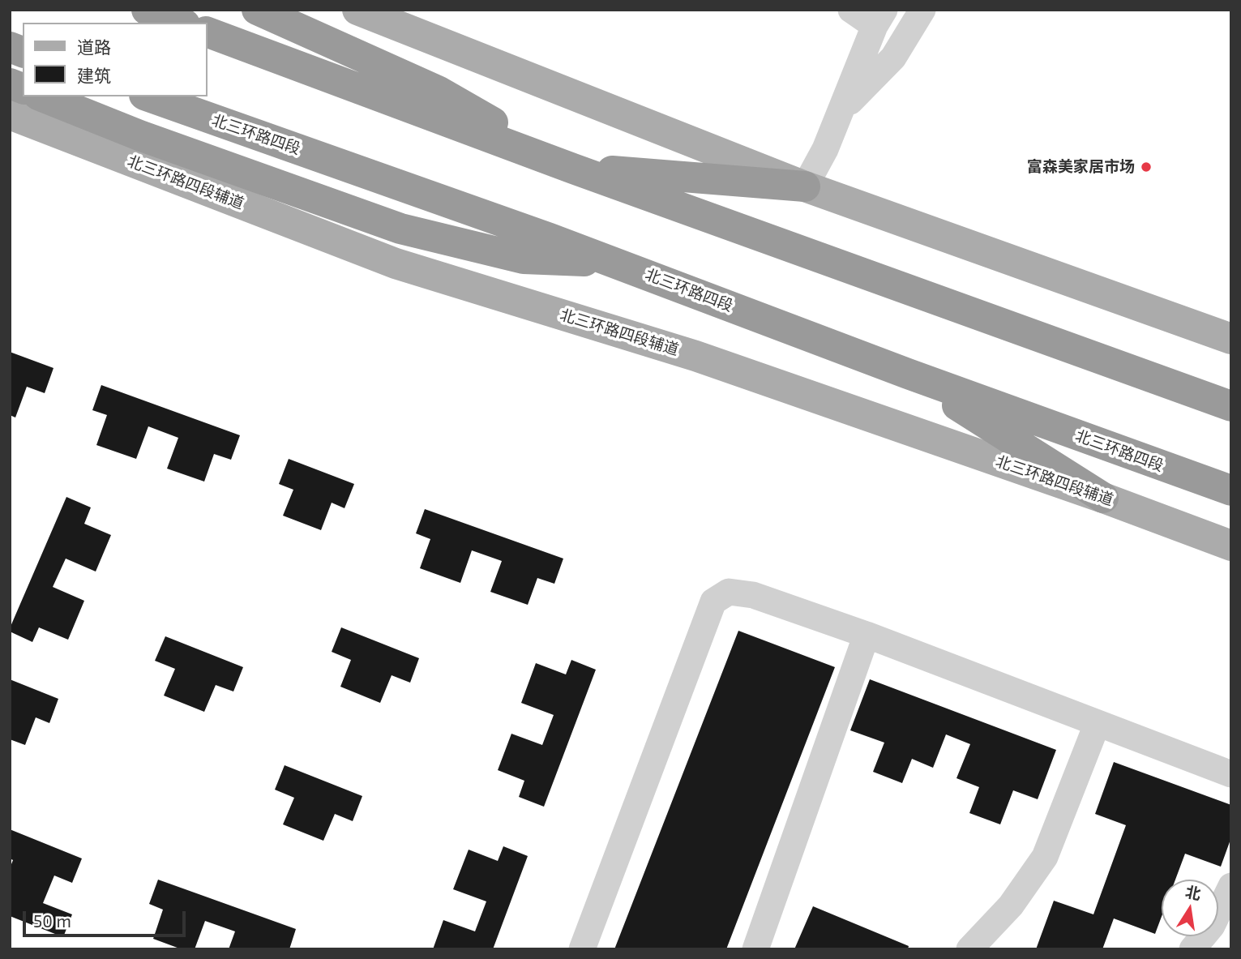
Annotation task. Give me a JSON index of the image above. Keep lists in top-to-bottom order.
{
  "streets": {
    "highway": ["北三环路四段"],
    "main road": ["北三环路四段辅道"]
  },
  "places": ["富森美家居市场"],
  "legend": ["道路", "建筑"],
  "scale_bar": "50 m",
  "north": "top"
}
